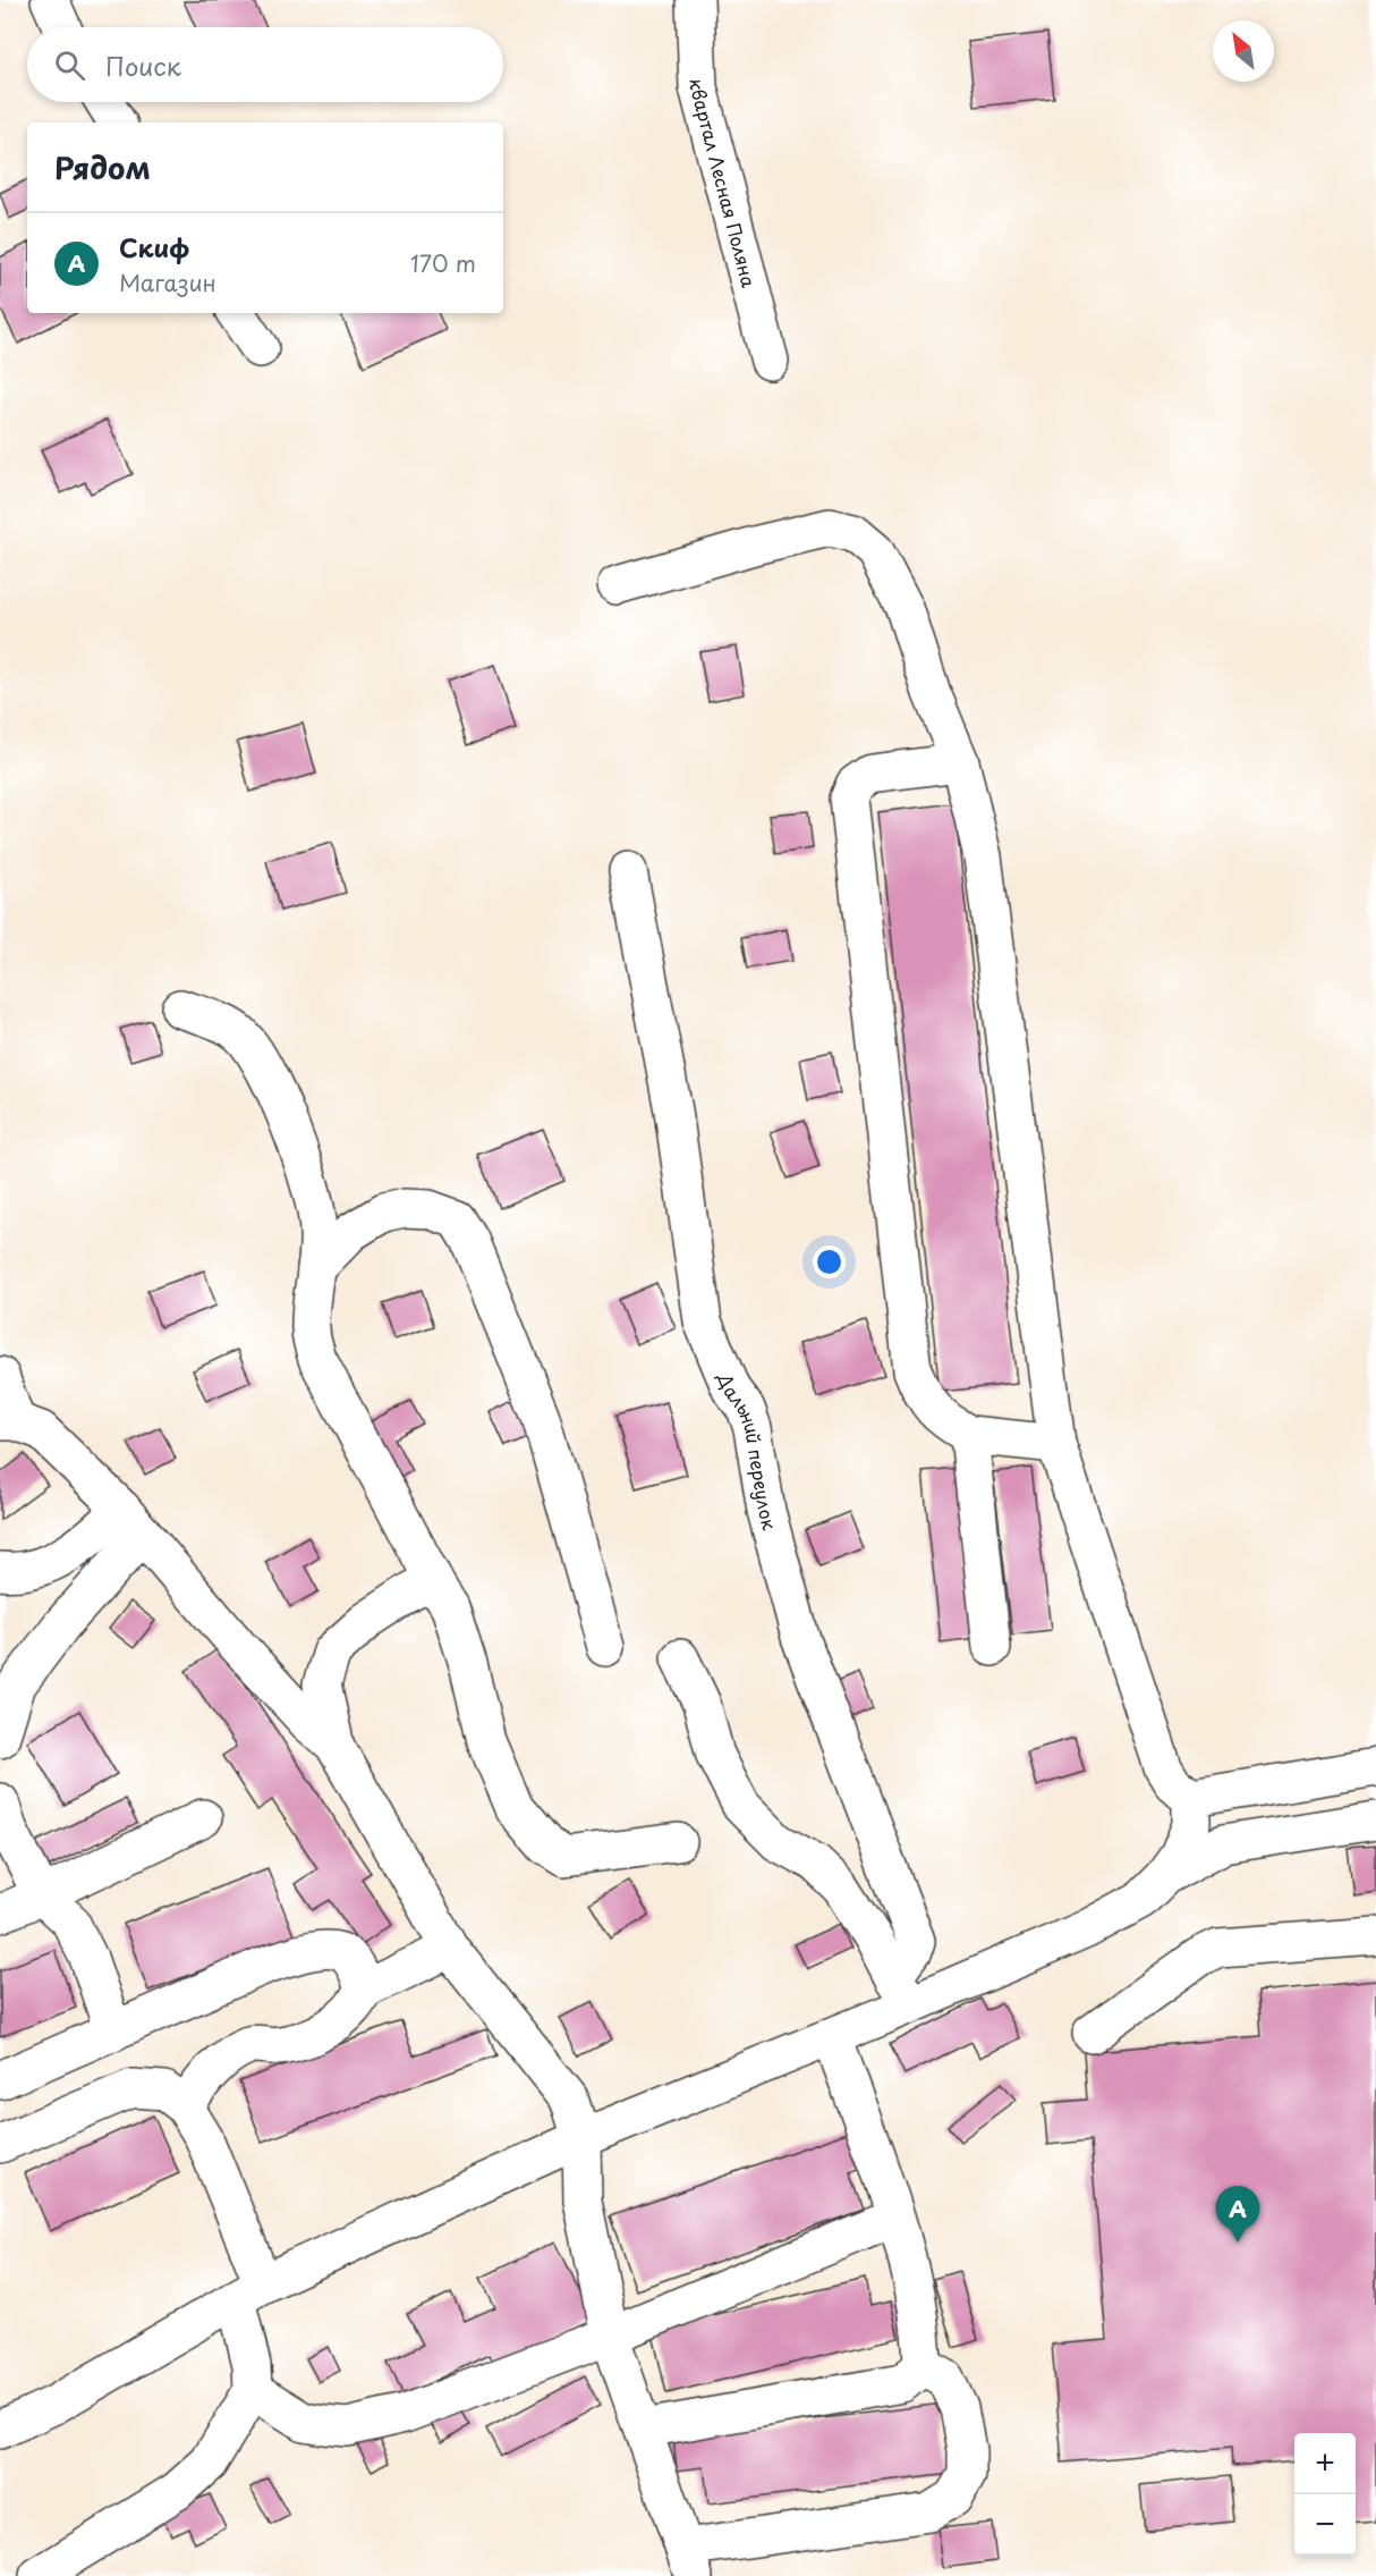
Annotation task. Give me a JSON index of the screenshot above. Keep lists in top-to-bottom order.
{
  "streets": {
    "street": ["квартал Лесная Поляна", "Дальний переулок"]
  },
  "north": "top left",
  "page": {
    "search": "Поиск",
    "heading": "Рядом",
    "list": [
      {
        "mark": "A",
        "name": "Скиф",
        "note": "Магазин",
        "value": "170 m"
      }
    ],
    "pins": "A",
    "map_buttons": ["+", "−"]
  }
}
